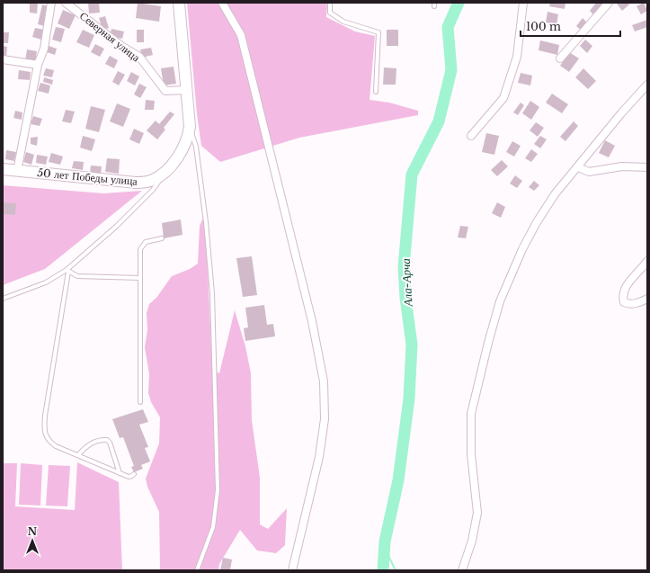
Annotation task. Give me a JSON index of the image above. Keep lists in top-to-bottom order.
{
  "streets": {
    "main road": ["50 лет Победы улица"],
    "street": ["Северная улица"]
  },
  "crossings": [
    ["Северная улица", "50 лет Победы улица"]
  ],
  "water": ["Ала-Арча"],
  "scale_bar": "100 m",
  "north": "top"
}
